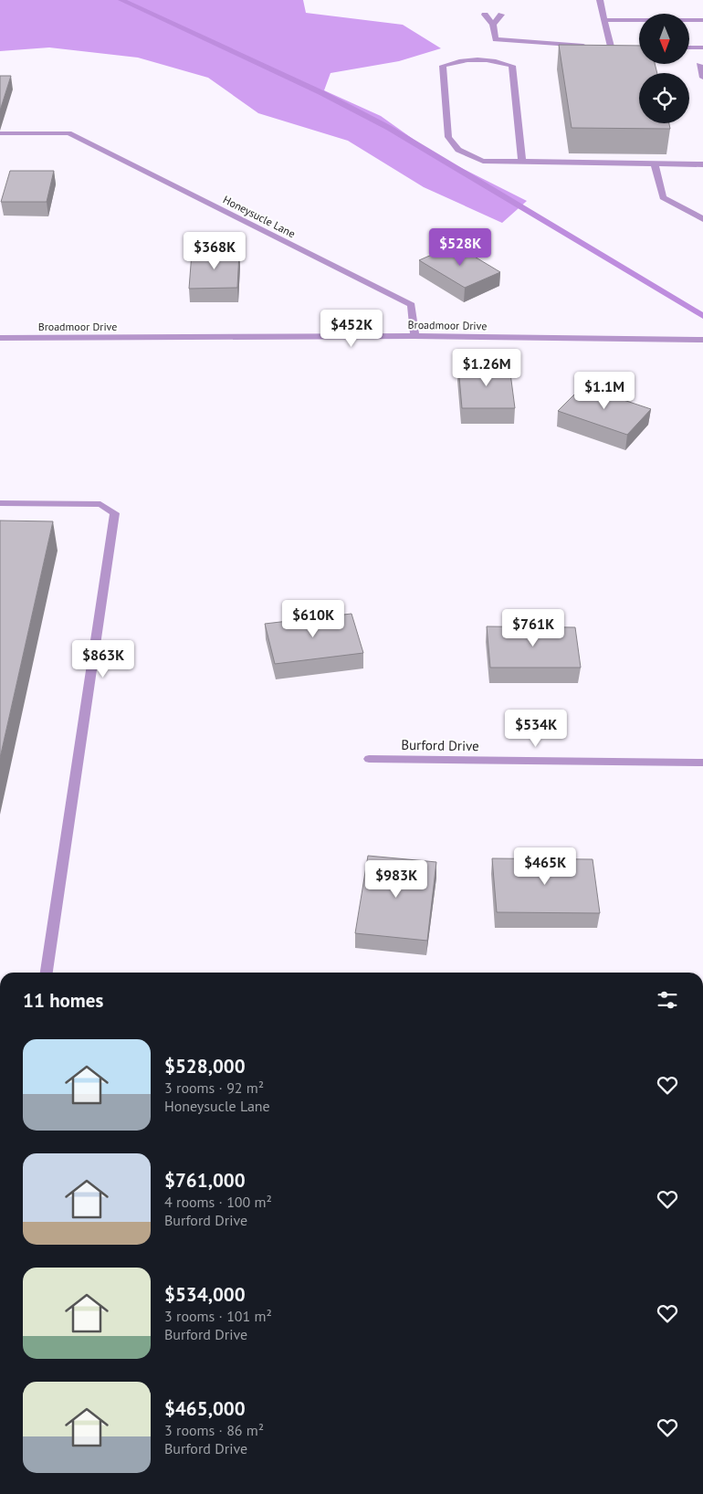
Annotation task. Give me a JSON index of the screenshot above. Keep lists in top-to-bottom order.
{
  "streets": {
    "street": ["Honeysucle Lane", "Broadmoor Drive", "Burford Drive"]
  },
  "crossings": [
    ["Honeysucle Lane", "Broadmoor Drive"]
  ],
  "north": "bottom",
  "page": {
    "price": [
      "$528K",
      "$368K",
      "$452K",
      "$1.26M",
      "$1.1M",
      "$610K",
      "$761K",
      "$863K",
      "$534K",
      "$465K",
      "$983K"
    ],
    "heading": "11 homes",
    "list": [
      {
        "name": "$528,000",
        "note": "3 rooms · 92 m² · Honeysucle Lane"
      },
      {
        "name": "$761,000",
        "note": "4 rooms · 100 m² · Burford Drive"
      },
      {
        "name": "$534,000",
        "note": "3 rooms · 101 m² · Burford Drive"
      },
      {
        "name": "$465,000",
        "note": "3 rooms · 86 m² · Burford Drive"
      }
    ]
  }
}
